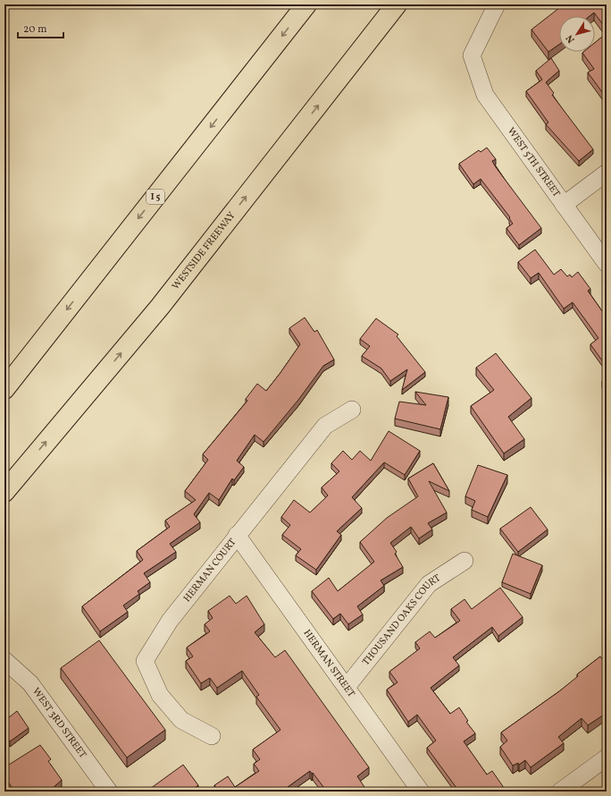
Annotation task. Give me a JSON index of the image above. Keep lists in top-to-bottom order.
{
  "streets": {
    "highway": ["I 5", "WESTSIDE FREEWAY"],
    "street": [
      "WEST 5TH STREET",
      "HERMAN COURT",
      "THOUSAND OAKS COURT",
      "HERMAN STREET",
      "WEST 3RD STREET"
    ]
  },
  "crossings": [
    ["HERMAN COURT", "HERMAN STREET"],
    ["THOUSAND OAKS COURT", "HERMAN STREET"]
  ],
  "scale_bar": "20 m",
  "north": "bottom left"
}
